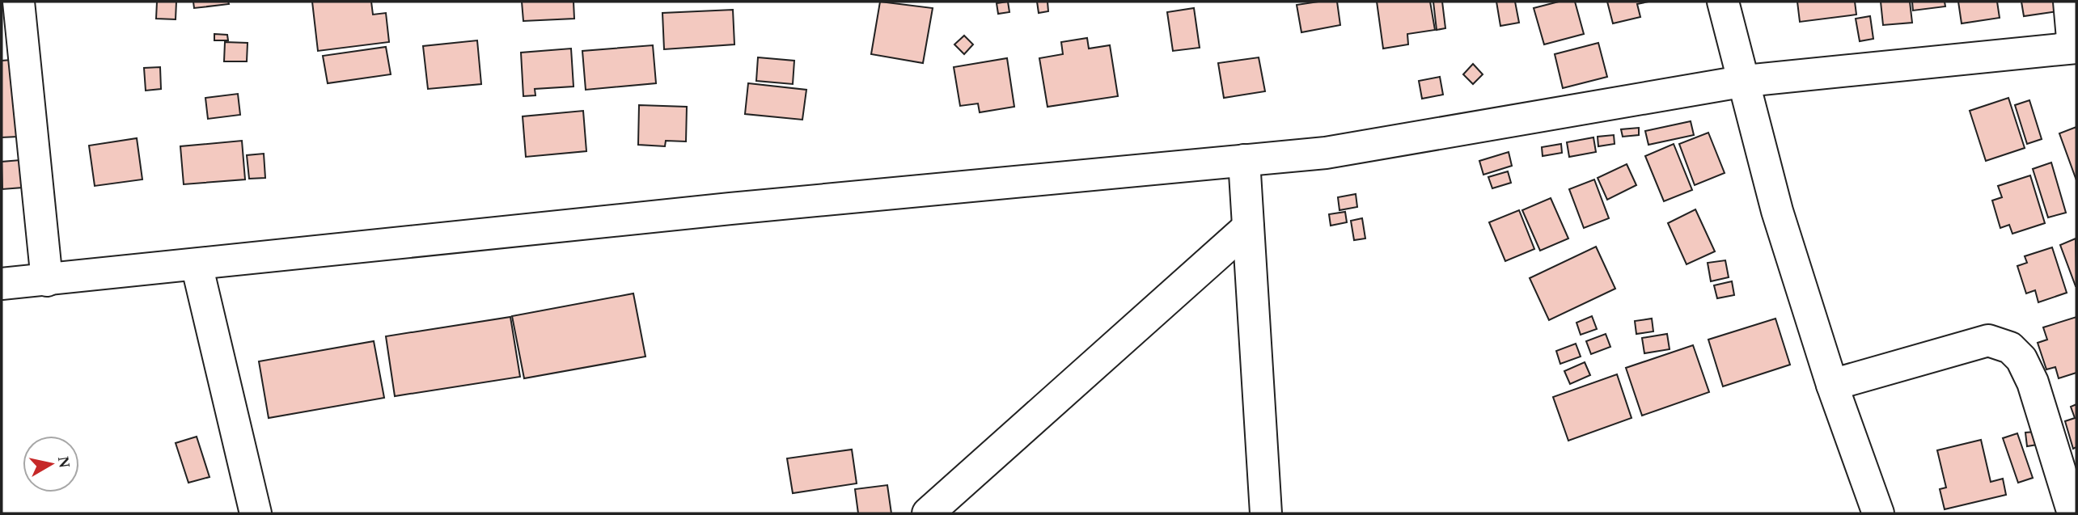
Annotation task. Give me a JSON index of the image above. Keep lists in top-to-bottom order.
{
  "north": "right"
}
